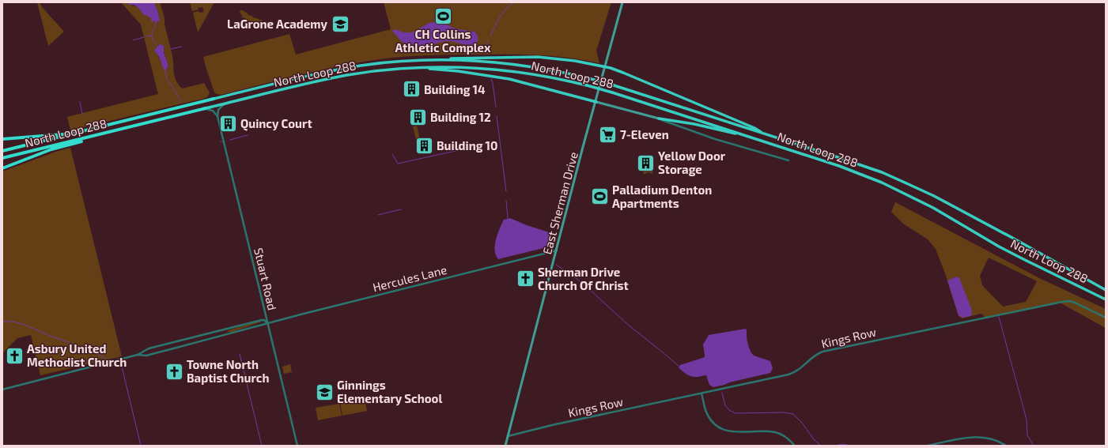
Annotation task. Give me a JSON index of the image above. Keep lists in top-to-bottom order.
{
  "streets": {
    "highway": ["North Loop 288"],
    "main road": ["East Sherman Drive"],
    "street": ["Hercules Lane", "Stuart Road", "Kings Row"]
  },
  "crossings": [
    ["North Loop 288", "East Sherman Drive"],
    ["East Sherman Drive", "Hercules Lane"],
    ["East Sherman Drive", "Kings Row"],
    ["Hercules Lane", "Stuart Road"]
  ],
  "places": {
    "sports": ["CH Collins Athletic Complex", "Palladium Denton Apartments"],
    "school or university": ["LaGrone Academy", "Ginnings Elementary School"],
    "building": [
      "Building 14",
      "Building 12",
      "Quincy Court",
      "Building 10",
      "Yellow Door Storage"
    ],
    "supermarket": ["7-Eleven"],
    "church": ["Sherman Drive Church Of Christ", "Asbury United Methodist Church", "Towne North Baptist Church"]
  }
}
